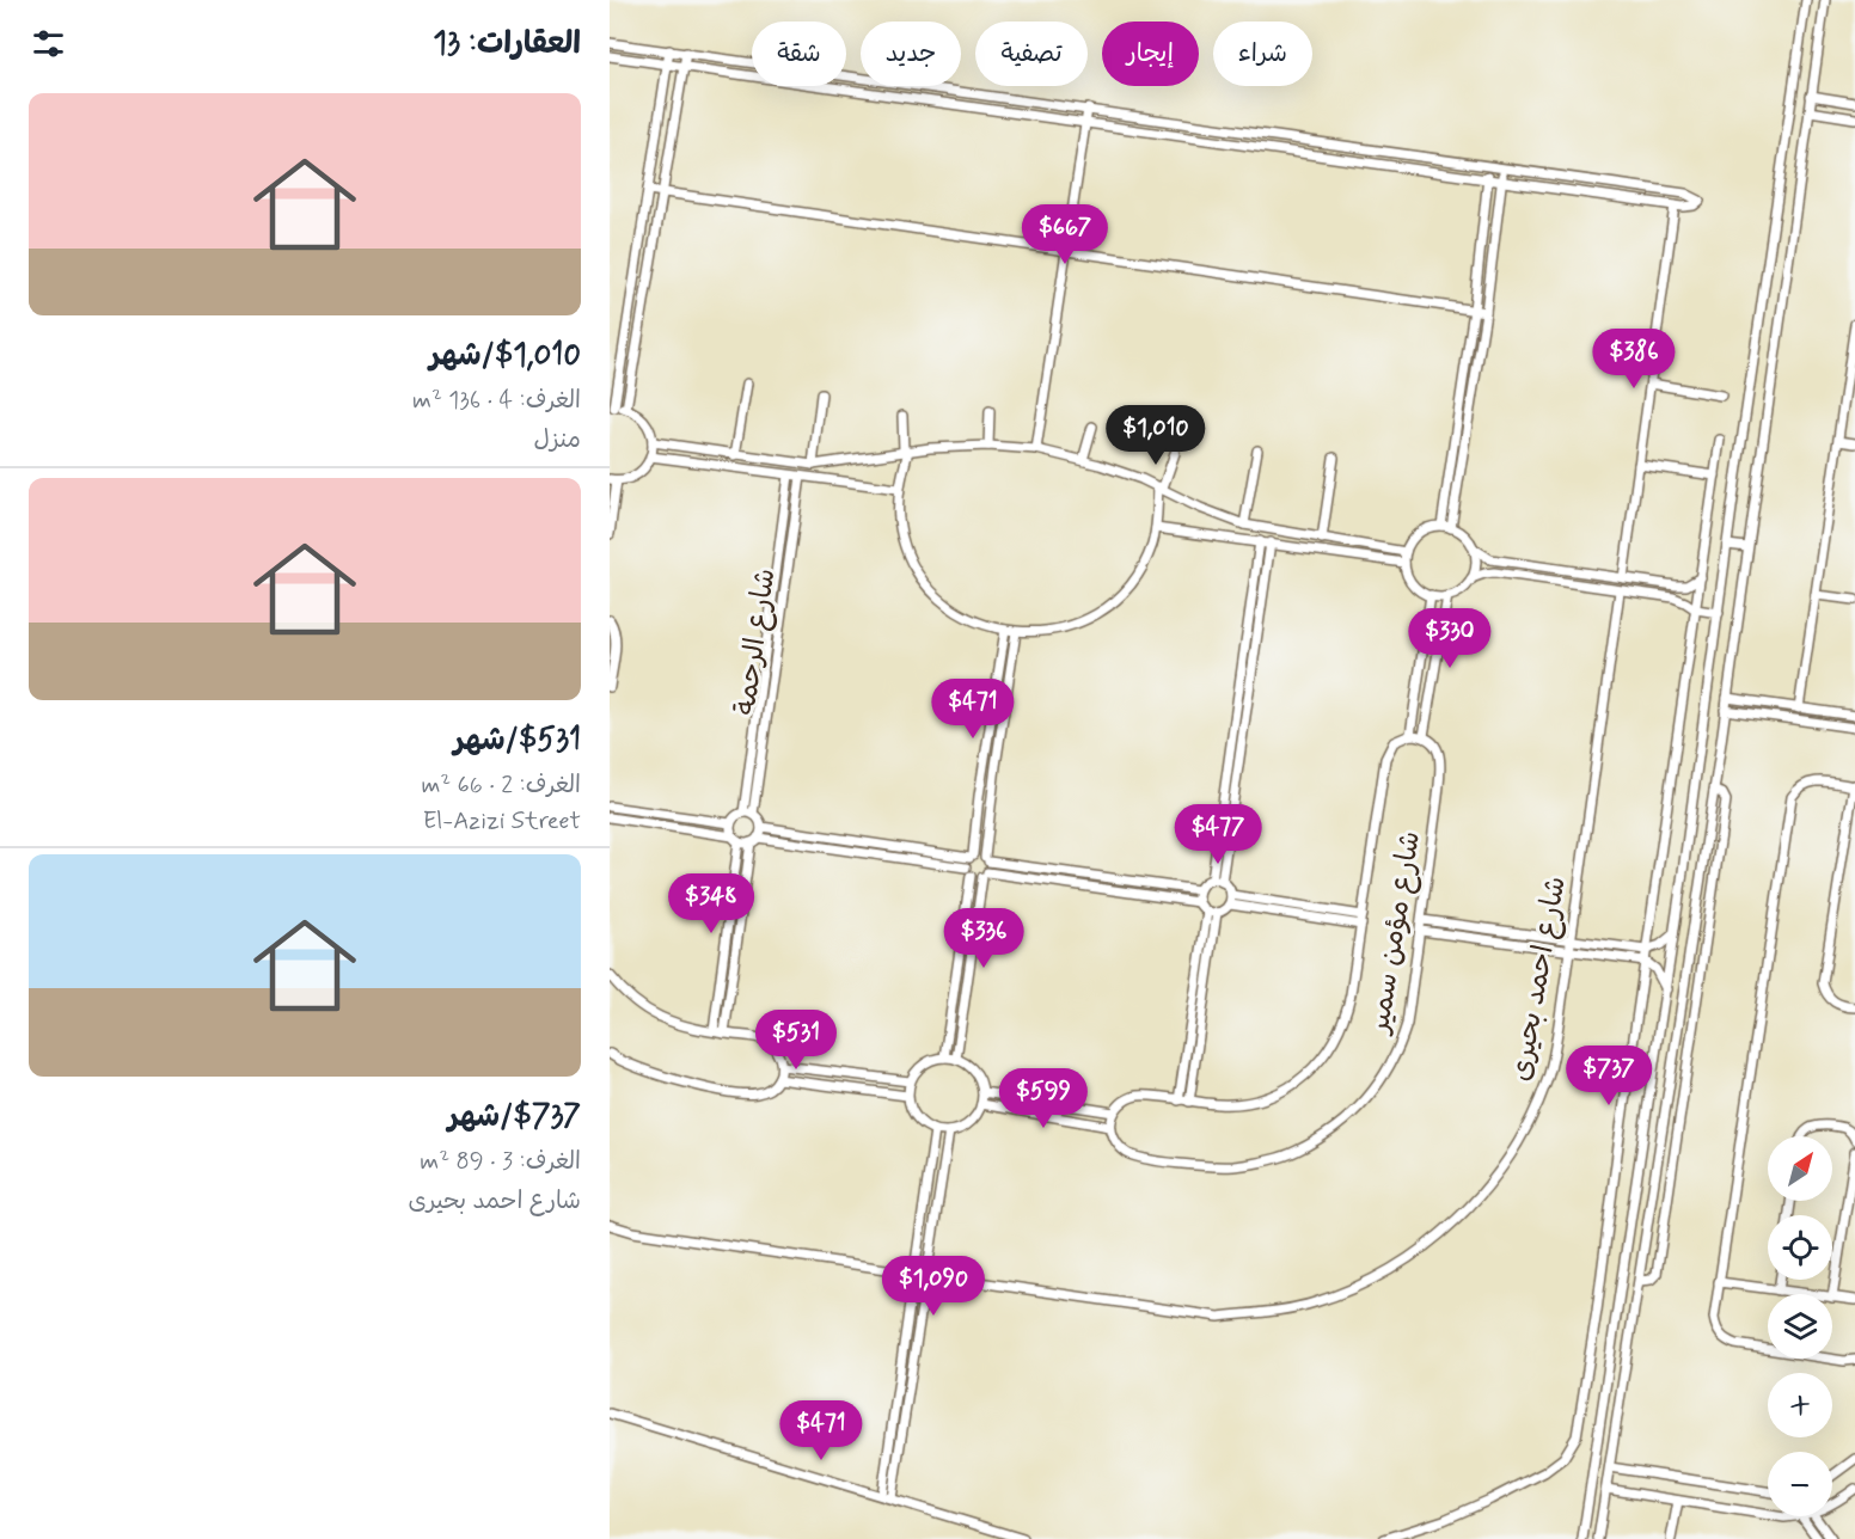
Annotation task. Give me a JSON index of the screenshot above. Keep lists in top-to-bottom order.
{
  "streets": {
    "street": ["شارع الرحمة", "شارع مؤمن سمير", "شارع احمد بحيرى"]
  },
  "north": "top right",
  "page": {
    "heading": "العقارات: 13",
    "chip": [
      "شراء",
      "إيجار",
      "تصفية",
      "جديد",
      "شقة"
    ],
    "list": [
      {
        "name": "$1,010/شهر",
        "note": "الغرف: 4 · 136 m² · منزل"
      },
      {
        "name": "$531/شهر",
        "note": "الغرف: 2 · 66 m² · El-Azizi Street"
      },
      {
        "name": "$737/شهر",
        "note": "الغرف: 3 · 89 m² · شارع احمد بحيرى"
      }
    ],
    "price": [
      "$667",
      "$386",
      "$1,010",
      "$330",
      "$471",
      "$477",
      "$348",
      "$336",
      "$531",
      "$737",
      "$599",
      "$1,090",
      "$471"
    ],
    "map_buttons": ["+", "−"]
  }
}
